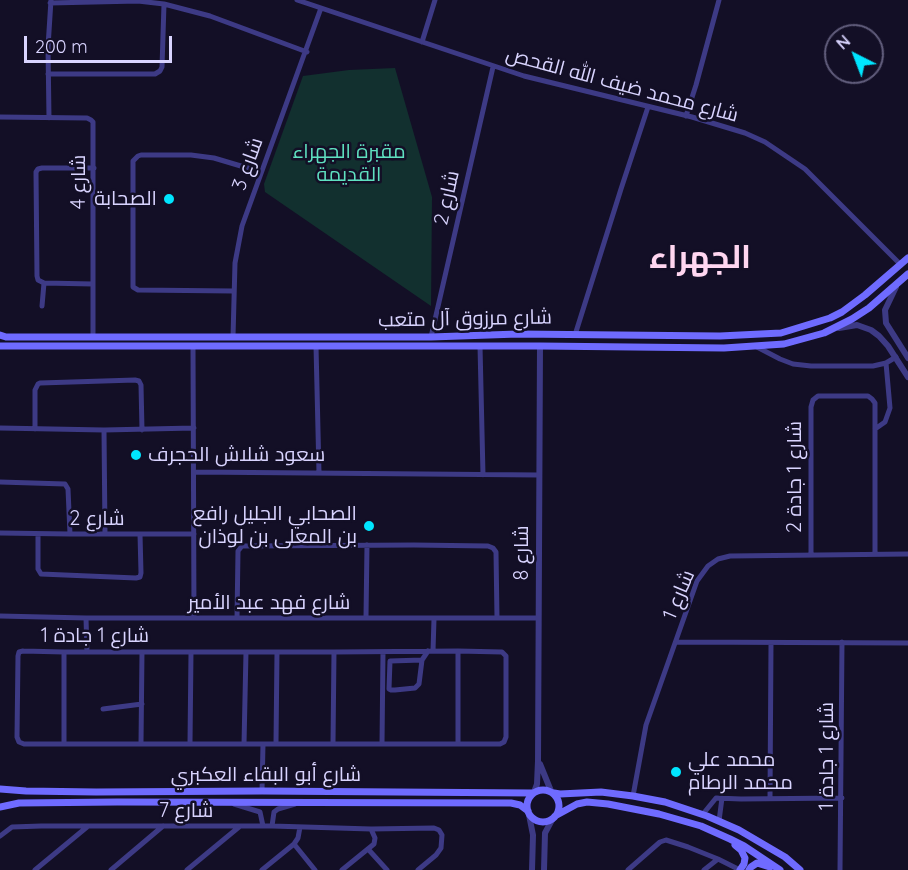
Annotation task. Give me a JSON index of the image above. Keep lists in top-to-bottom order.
{
  "streets": {
    "main road": ["شارع مرزوق آل متعب", "شارع أبو البقاء العكبري"],
    "street": [
      "شارع محمد ضيف الله القحص",
      "شارع 3",
      "شارع 4",
      "شارع 2",
      "شارع 1 جادة 2",
      "شارع 8",
      "شارع 1",
      "شارع فهد عبد الأمير",
      "شارع 1 جادة 1",
      "شارع 7"
    ]
  },
  "crossings": [
    ["شارع محمد ضيف الله القحص", "شارع 3"],
    ["شارع محمد ضيف الله القحص", "شارع 2"],
    ["شارع محمد ضيف الله القحص", "شارع مرزوق آل متعب"],
    ["شارع 3", "شارع مرزوق آل متعب"],
    ["شارع 4", "شارع مرزوق آل متعب"],
    ["شارع 2", "شارع مرزوق آل متعب"],
    ["شارع مرزوق آل متعب", "شارع 8"],
    ["شارع 1 جادة 2", "شارع 1"],
    ["شارع 8", "شارع فهد عبد الأمير"],
    ["شارع 8", "شارع أبو البقاء العكبري"]
  ],
  "districts": ["الجهراء"],
  "parks": ["مقبرة الجهراء القديمة"],
  "places": [
    "الصحابة",
    "سعود شلاش الحجرف",
    "الصحابي الجليل رافع بن المعلى بن لوذان",
    "محمد علي محمد الرطام"
  ],
  "scale_bar": "200 m",
  "north": "top left"
}
